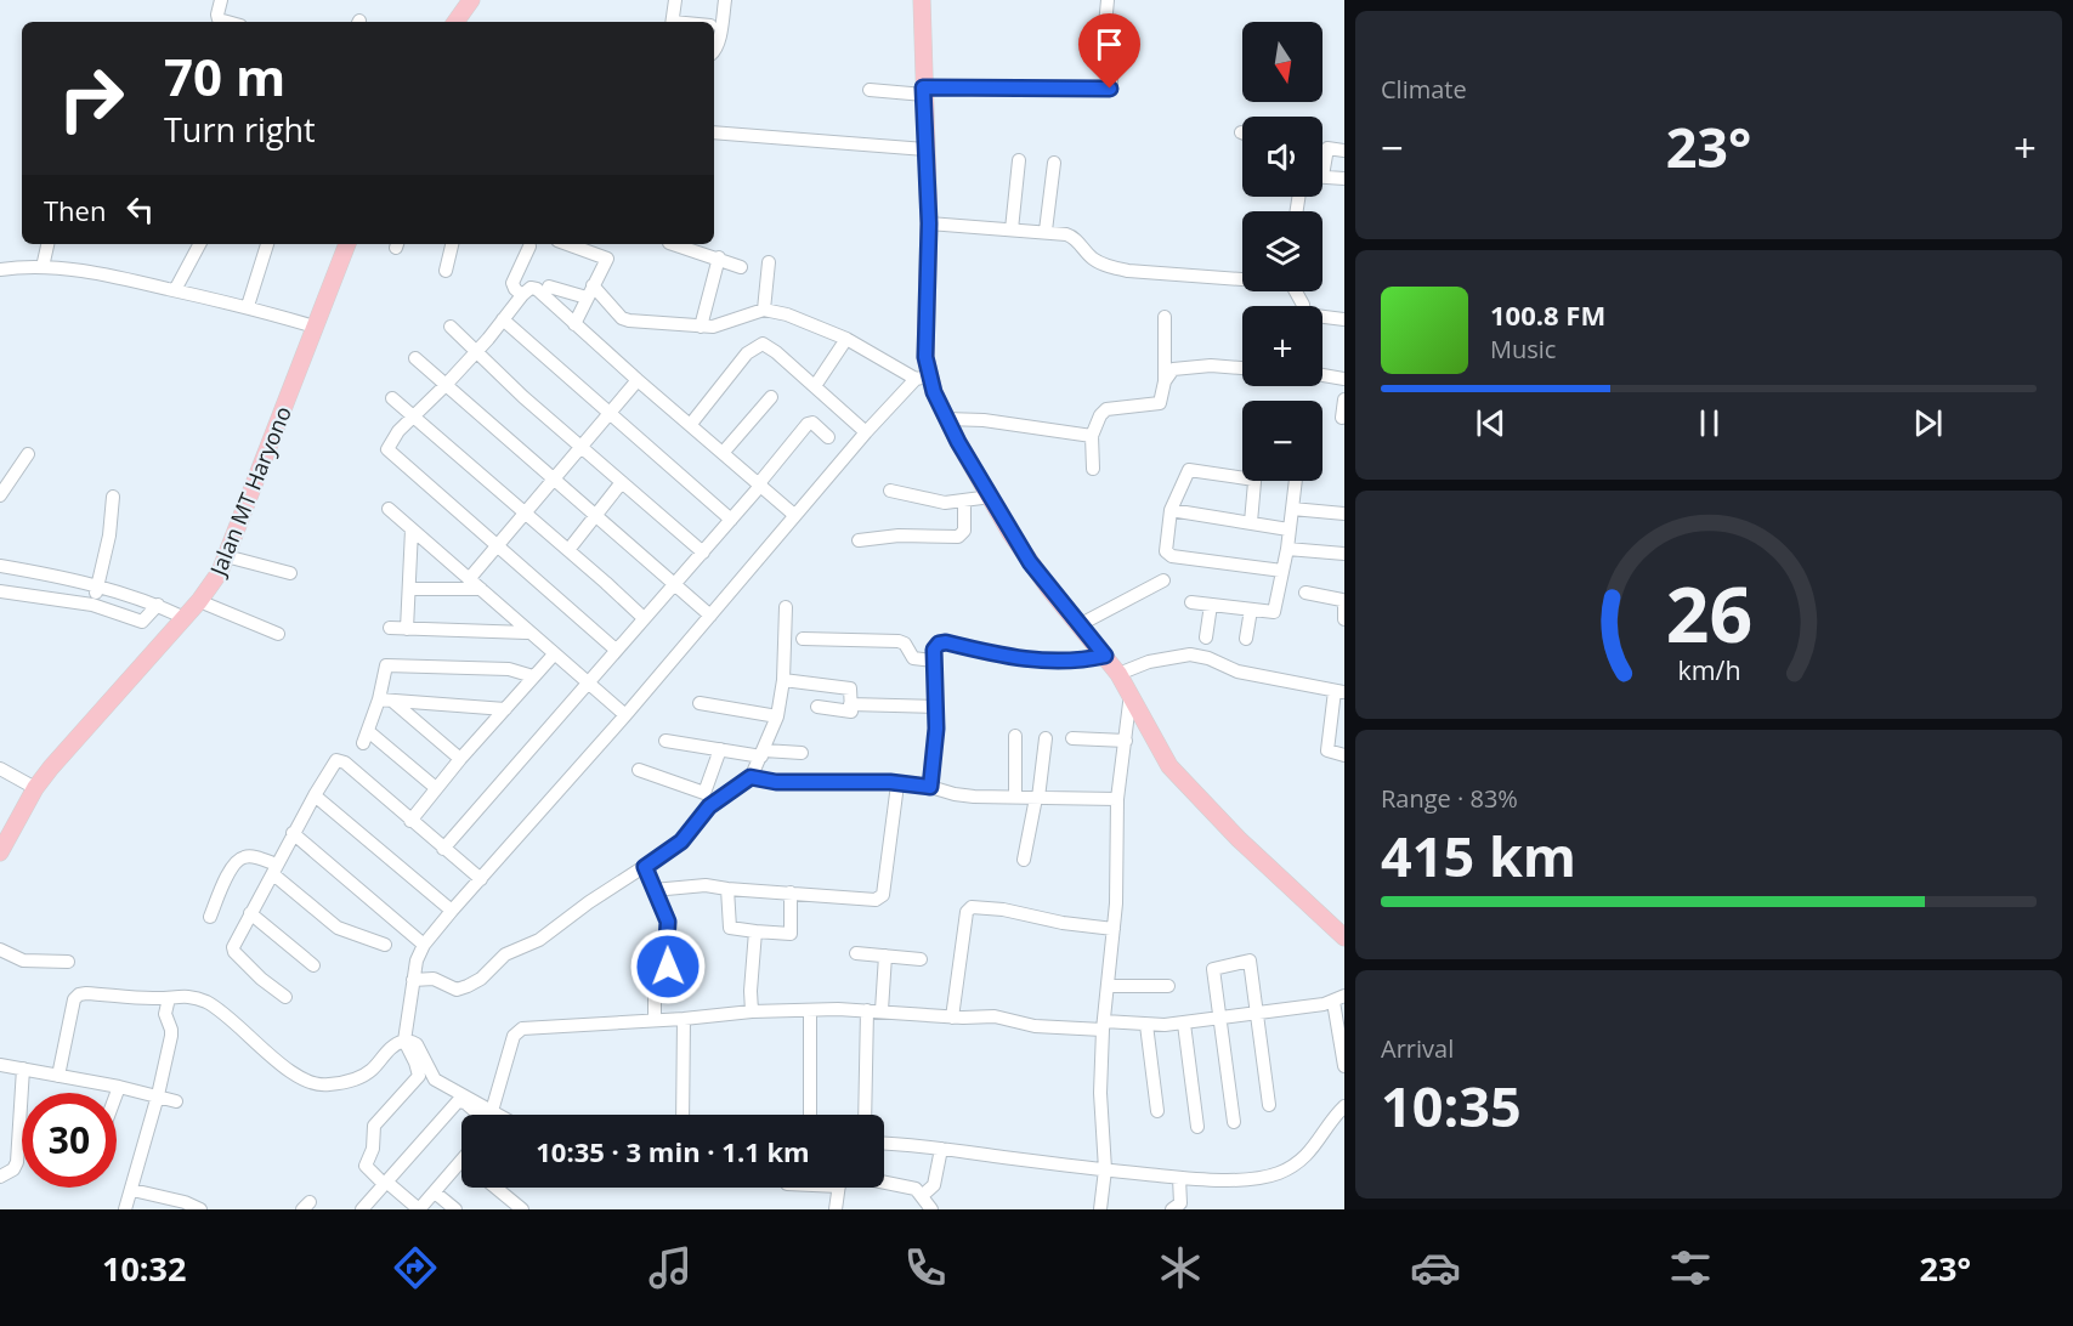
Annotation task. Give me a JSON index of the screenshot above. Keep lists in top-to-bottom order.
{
  "streets": {
    "main road": ["Jalan MT Haryono"]
  },
  "north": "bottom",
  "page": {
    "tile": [
      "Climate",
      ["Range · 83%", "415 km"],
      ["Arrival", "10:35"]
    ],
    "map_buttons": ["+", "−"],
    "turn": ["70 m", "Turn right"],
    "heat": ["−", "23°", "+"],
    "then": "Then",
    "song": ["100.8 FM", "Music"],
    "limit": "30",
    "trip": "10:35 · 3 min · 1.1 km",
    "tabs": ["10:32", "23°"],
    "gauge": ["26", "km/h"]
  }
}
